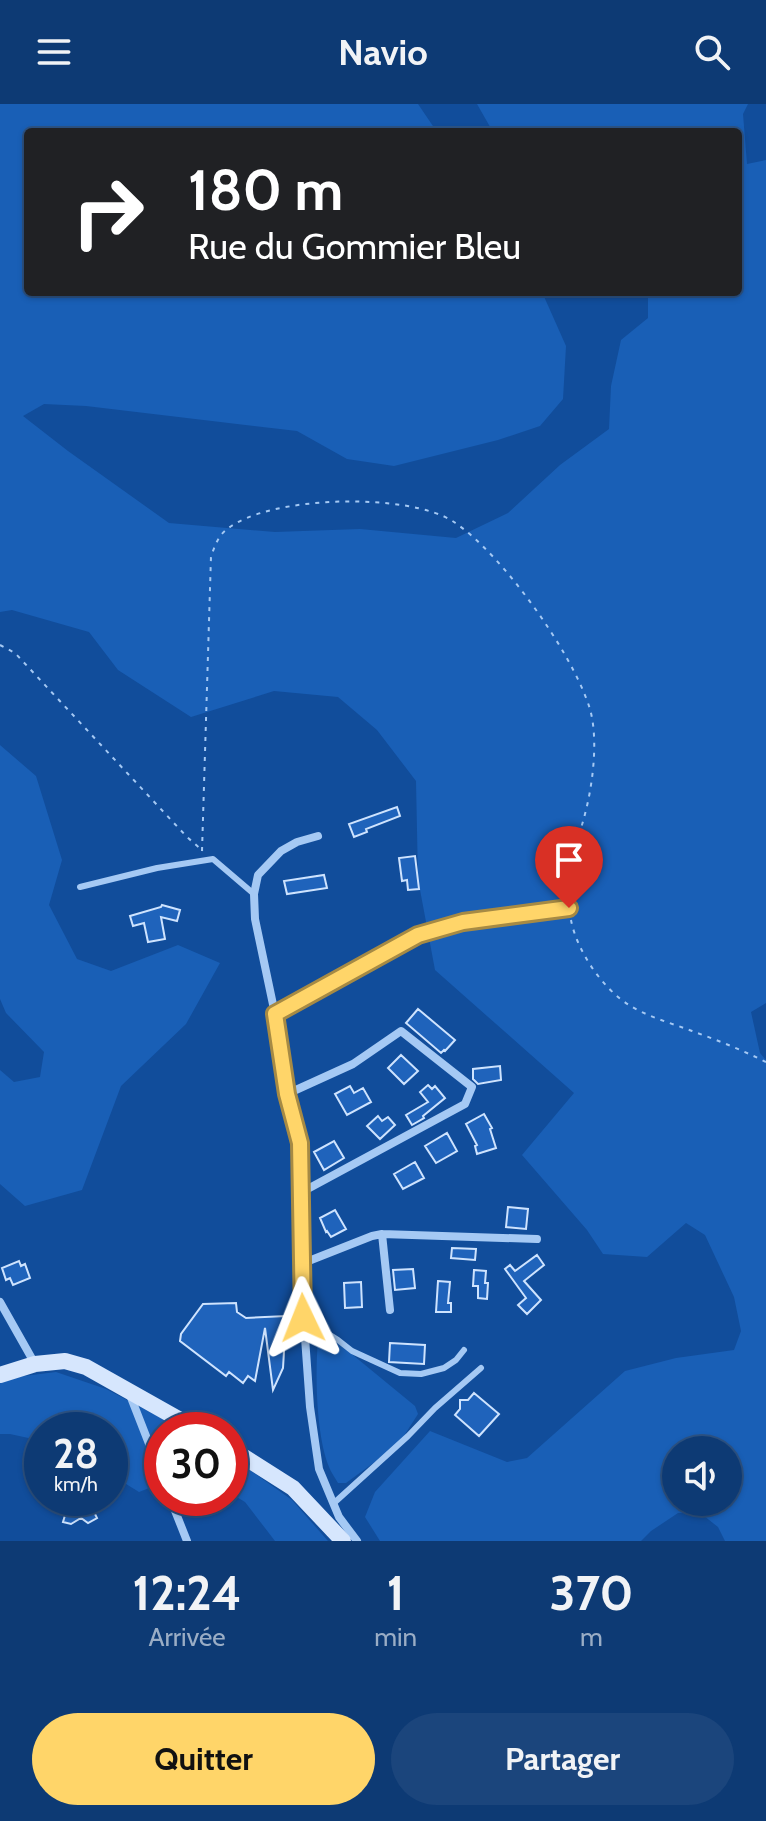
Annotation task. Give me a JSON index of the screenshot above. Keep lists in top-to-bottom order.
{
  "page": {
    "header": "Navio",
    "turn": ["180 m", "Rue du Gommier Bleu"],
    "speed": "28 km/h",
    "limit": "30",
    "eta": [
      "12:24",
      "Arrivée",
      "1",
      "min",
      "370",
      "m"
    ],
    "buttons": ["Quitter", "Partager"]
  }
}
